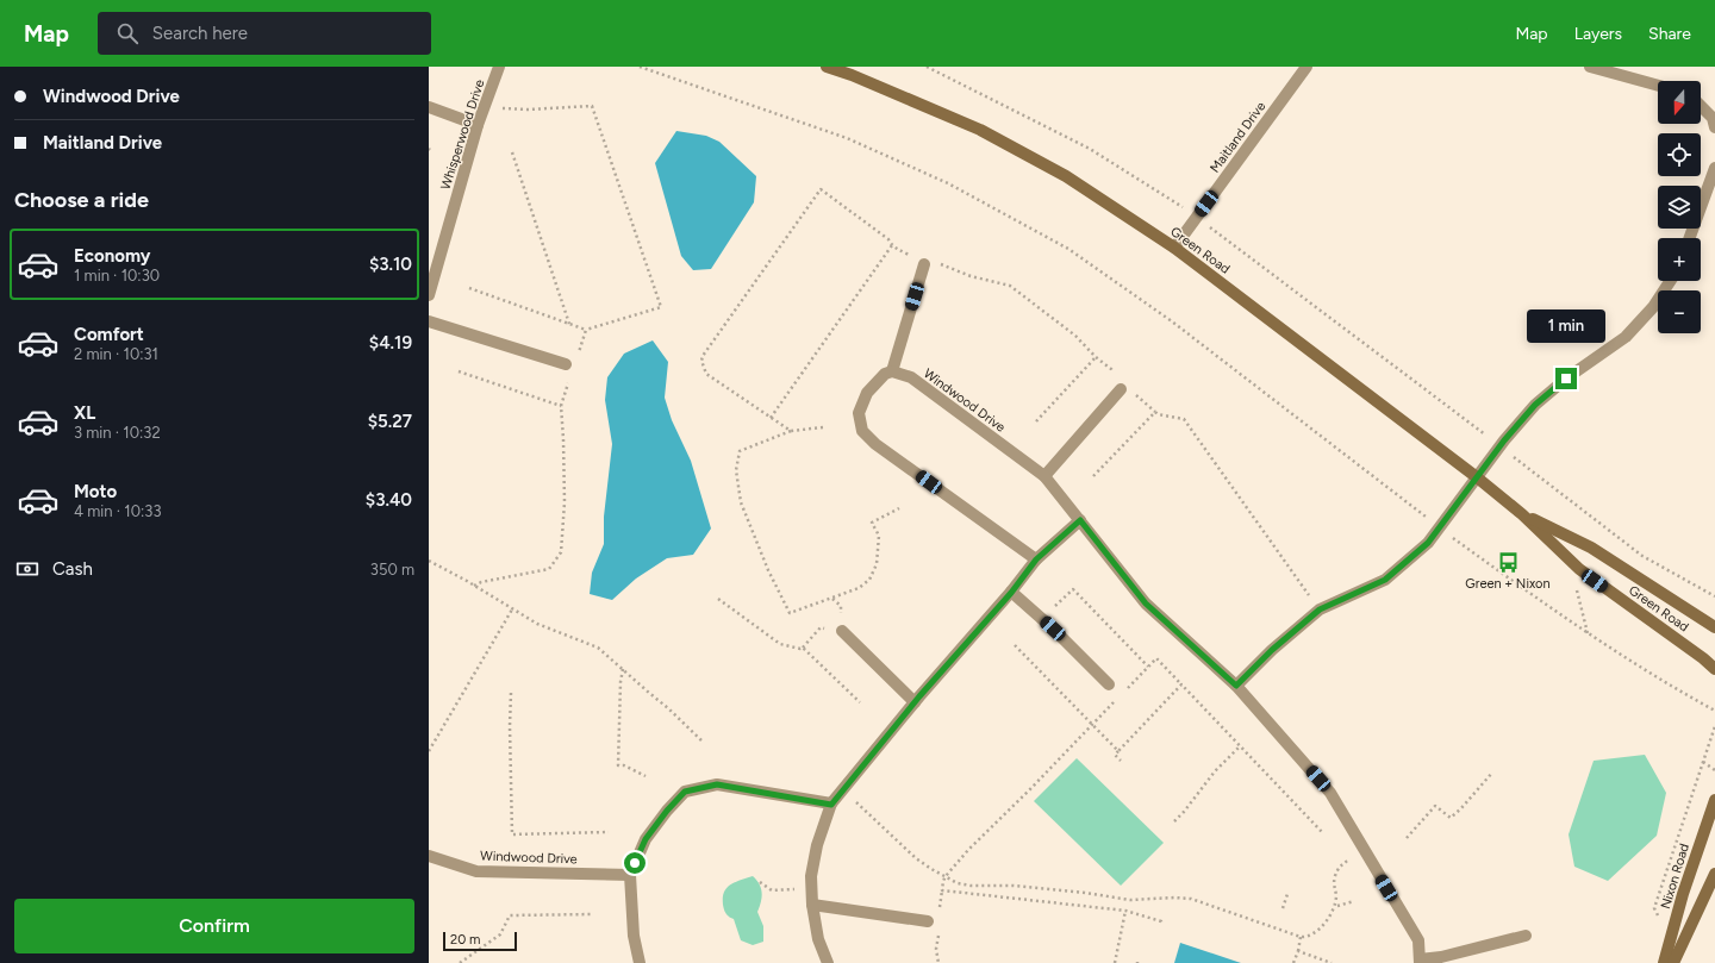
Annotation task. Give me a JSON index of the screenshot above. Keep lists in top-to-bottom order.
{
  "streets": {
    "street": [
      "Whisperwood Drive",
      "Maitland Drive",
      "Green Road",
      "Windwood Drive",
      "Nixon Road"
    ]
  },
  "crossings": [
    ["Maitland Drive", "Green Road"]
  ],
  "places": {
    "bus stop": ["Green + Nixon"]
  },
  "scale_bar": "20 m",
  "north": "bottom",
  "page": {
    "header": "Map",
    "search": "Search here",
    "nav": ["Map", "Layers", "Share"],
    "banner": ["Windwood Drive", "Maitland Drive"],
    "map_buttons": ["+", "−"],
    "heading": "Choose a ride",
    "list": [
      {
        "name": "Economy",
        "note": "1 min · 10:30",
        "value": "$3.10"
      },
      {
        "name": "Comfort",
        "note": "2 min · 10:31",
        "value": "$4.19"
      },
      {
        "name": "XL",
        "note": "3 min · 10:32",
        "value": "$5.27"
      },
      {
        "name": "Moto",
        "note": "4 min · 10:33",
        "value": "$3.40"
      }
    ],
    "bubble": "1 min",
    "pay": ["Cash", "350 m"],
    "buttons": "Confirm",
    "scale": "20 m"
  }
}
